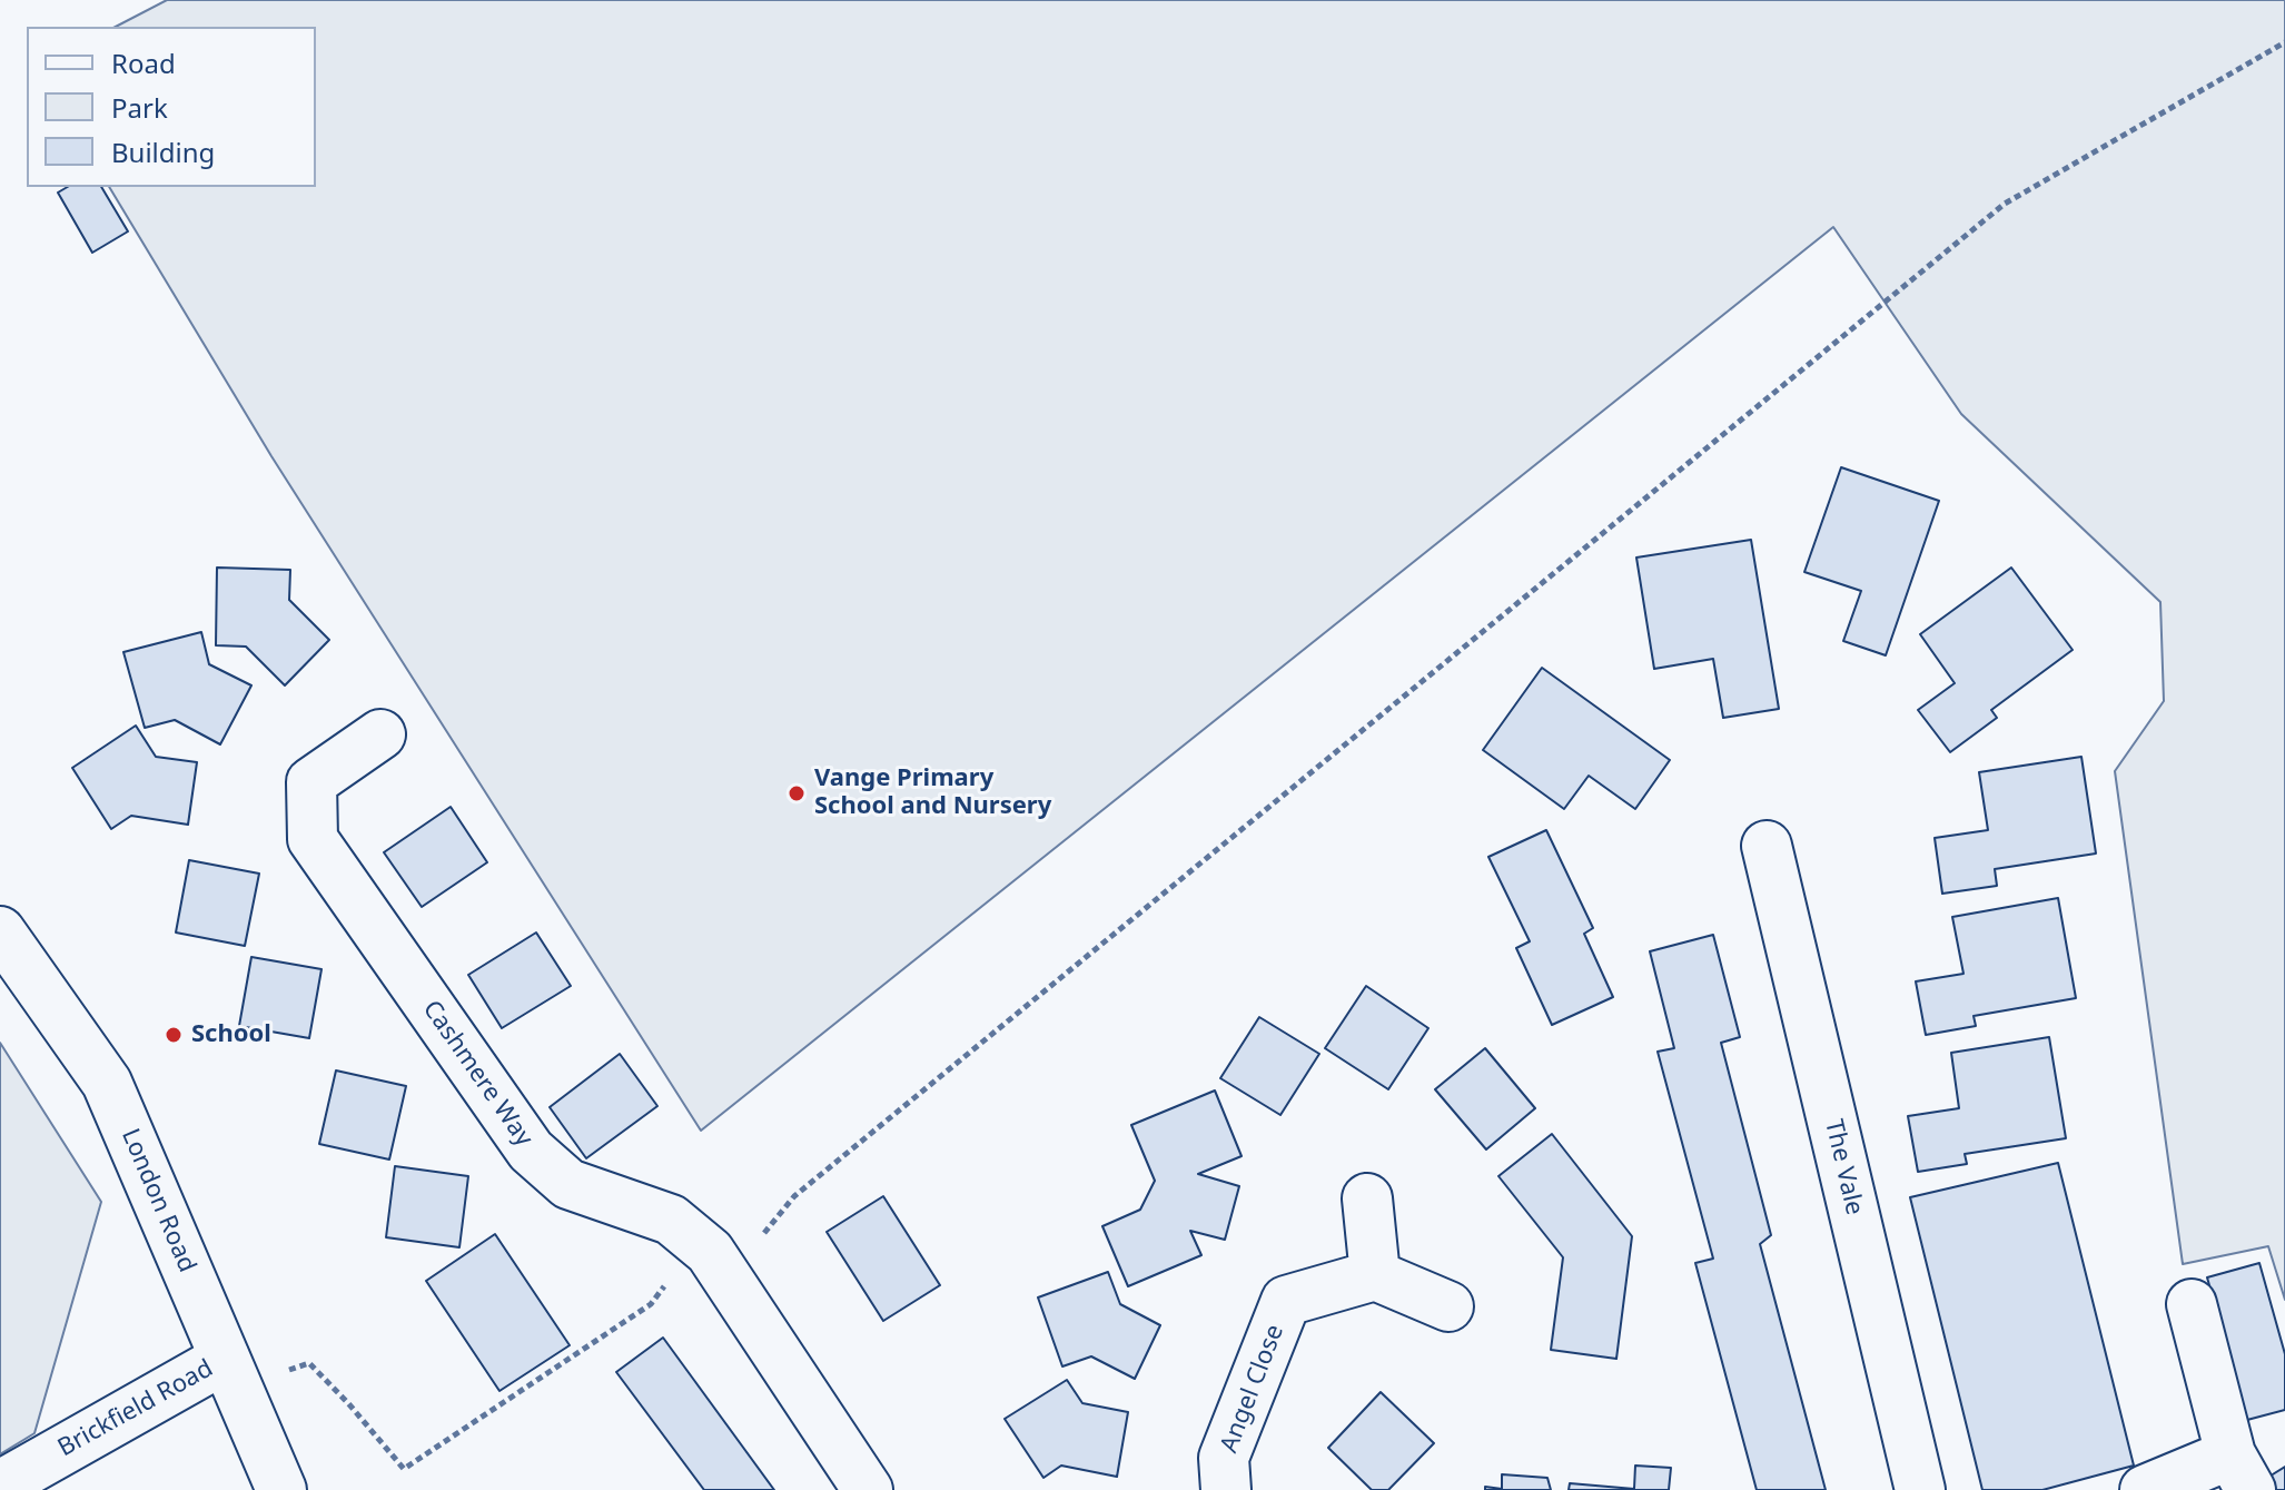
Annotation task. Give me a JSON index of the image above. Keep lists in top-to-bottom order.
{
  "streets": {
    "street": [
      "Cashmere Way",
      "The Vale",
      "London Road",
      "Angel Close",
      "Brickfield Road"
    ]
  },
  "crossings": [
    ["London Road", "Brickfield Road"]
  ],
  "places": ["Vange Primary School and Nursery", "School"],
  "legend": ["Road", "Park", "Building"]
}
